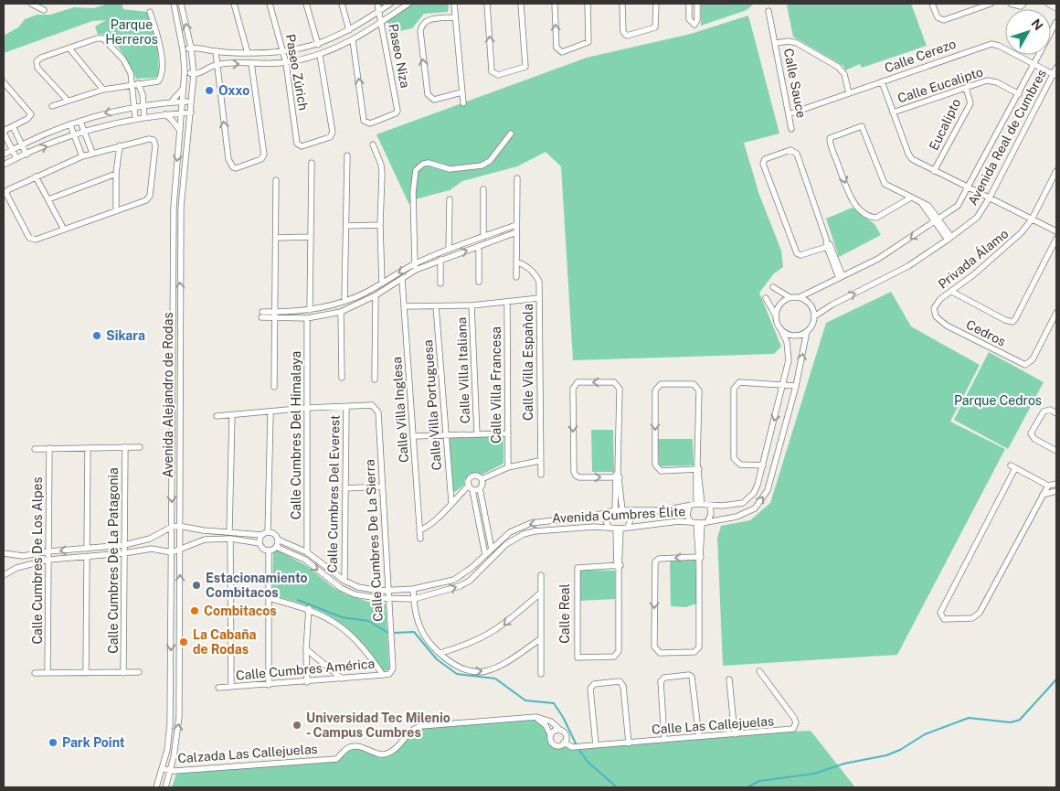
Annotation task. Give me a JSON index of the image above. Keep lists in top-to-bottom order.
{
  "streets": {
    "street": [
      "Paseo Niza",
      "Calle Cerezo",
      "Paseo Zúrich",
      "Calle Sauce",
      "Calle Eucalipto",
      "Eucalipto",
      "Avenida Real de Cumbres",
      "Privada Álamo",
      "Cedros",
      "Calle Villa Española",
      "Calle Villa Italiana",
      "Calle Villa Francesa",
      "Avenida Alejandro de Rodas",
      "Calle Villa Portuguesa",
      "Calle Villa Inglesa",
      "Calle Cumbres Del Himalaya",
      "Calle Cumbres Del Everest",
      "Avenida Cumbres Élite",
      "Calle Cumbres De La Sierra",
      "Calle Cumbres De Los Alpes",
      "Calle Cumbres De La Patagonia",
      "Calle Real",
      "Calle Cumbres América",
      "Calle Las Callejuelas",
      "Calzada Las Callejuelas"
    ]
  },
  "crossings": [
    ["Calle Cerezo", "Calle Sauce"],
    ["Calle Cerezo", "Avenida Real de Cumbres"],
    ["Calle Eucalipto", "Eucalipto"],
    ["Calle Eucalipto", "Avenida Real de Cumbres"],
    ["Privada Álamo", "Cedros"],
    ["Avenida Alejandro de Rodas", "Calzada Las Callejuelas"],
    ["Calle Cumbres Del Himalaya", "Avenida Cumbres Élite"],
    ["Calle Cumbres Del Everest", "Avenida Cumbres Élite"],
    ["Calle Cumbres Del Everest", "Calle Cumbres De La Sierra"],
    ["Avenida Cumbres Élite", "Calle Cumbres De La Sierra"],
    ["Avenida Cumbres Élite", "Calle Real"],
    ["Calle Cumbres De La Sierra", "Calle Cumbres América"],
    ["Calle Las Callejuelas", "Calzada Las Callejuelas"]
  ],
  "parks": ["Parque Herreros", "Parque Cedros"],
  "places": [
    "Oxxo",
    "Sikara",
    "Estacionamiento Combitacos",
    "Combitacos",
    "La Cabaña de Rodas",
    "Universidad Tec Milenio - Campus Cumbres",
    "Park Point"
  ],
  "north": "top right"
}
